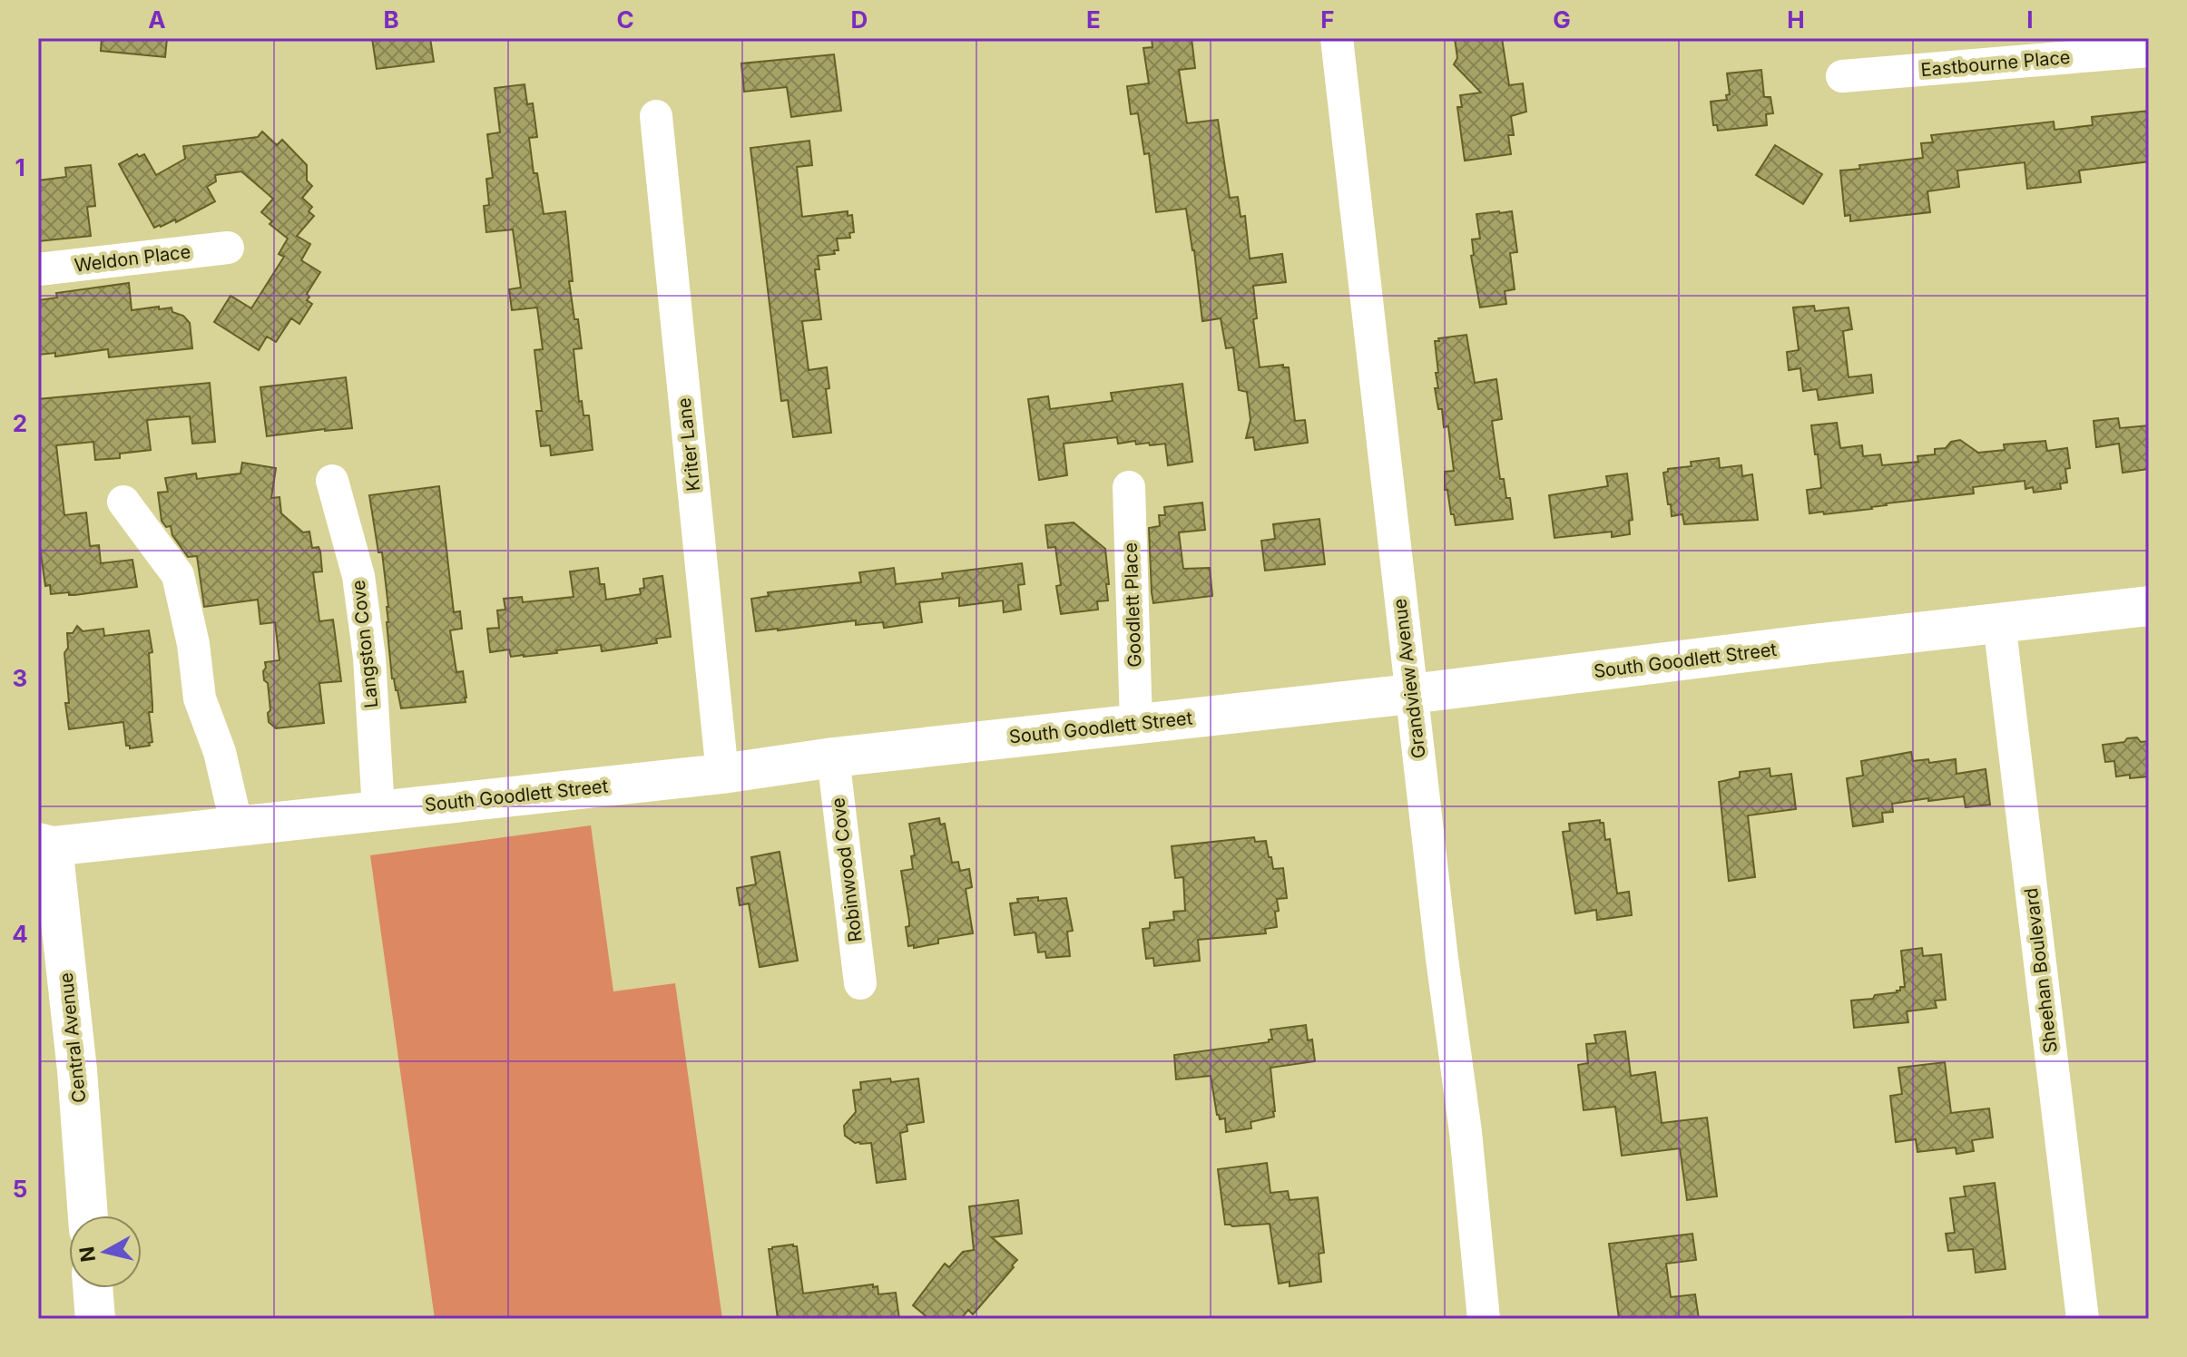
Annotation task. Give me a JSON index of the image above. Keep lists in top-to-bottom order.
{
  "streets": {
    "main road": ["South Goodlett Street", "Central Avenue"],
    "street": [
      "Eastbourne Place",
      "Weldon Place",
      "Kriter Lane",
      "Goodlett Place",
      "Langston Cove",
      "Grandview Avenue",
      "Robinwood Cove",
      "Sheehan Boulevard"
    ]
  },
  "crossings": [
    ["Kriter Lane", "South Goodlett Street"],
    ["Goodlett Place", "South Goodlett Street"],
    ["Langston Cove", "South Goodlett Street"],
    ["South Goodlett Street", "Grandview Avenue"],
    ["South Goodlett Street", "Robinwood Cove"],
    ["South Goodlett Street", "Sheehan Boulevard"],
    ["South Goodlett Street", "Central Avenue"]
  ],
  "north": "left",
  "grid": {
    "columns": [
      "A",
      "B",
      "C",
      "D",
      "E",
      "F",
      "G",
      "H",
      "I"
    ],
    "rows": [
      "1",
      "2",
      "3",
      "4",
      "5"
    ]
  }
}
